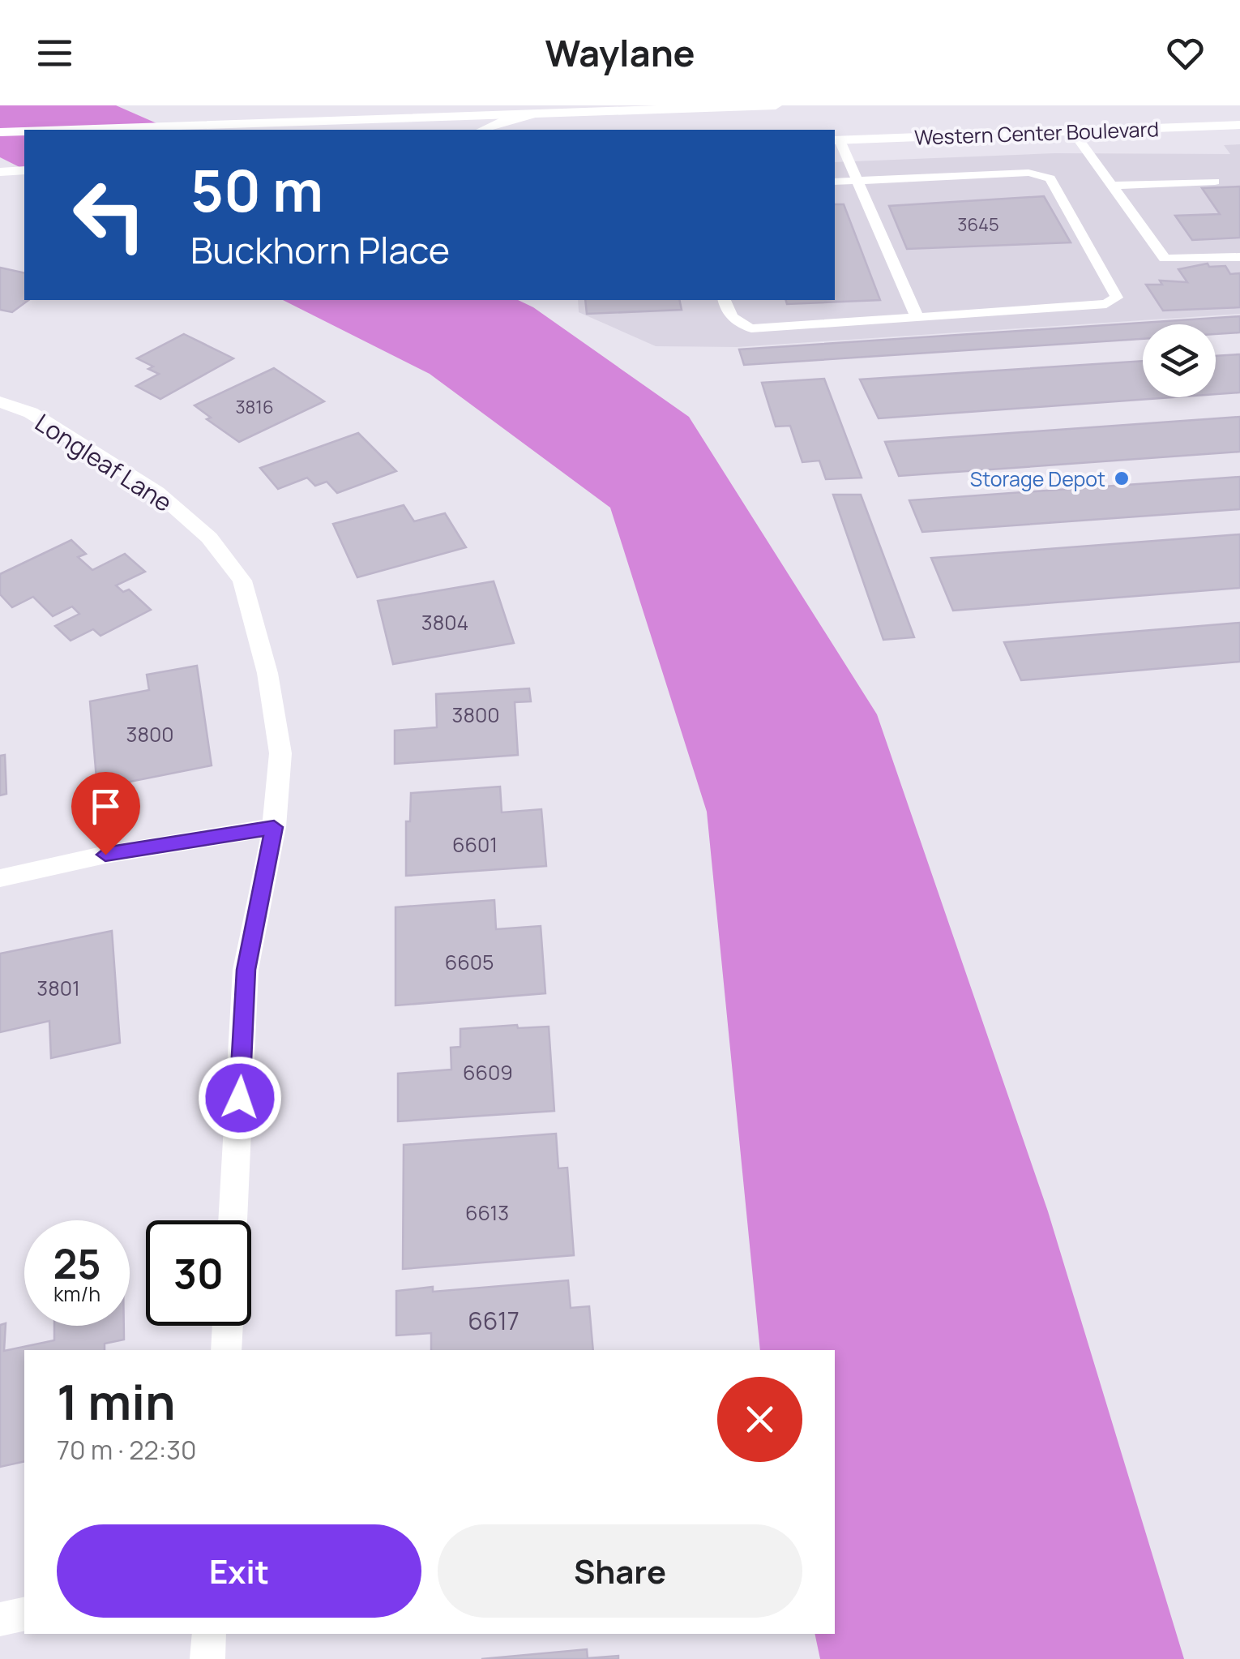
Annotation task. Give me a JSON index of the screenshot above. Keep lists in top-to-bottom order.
{
  "streets": {
    "main road": ["Western Center Boulevard", "Longleaf Lane"]
  },
  "places": ["Storage Depot"],
  "house_numbers": [
    "3645",
    "3816",
    "3804",
    "3800",
    "3800",
    "6601",
    "6605",
    "3801",
    "6609",
    "6613",
    "6617"
  ],
  "page": {
    "header": "Waylane",
    "turn": ["50 m", "Buckhorn Place"],
    "speed": "25 km/h",
    "limit": "30",
    "heading": ["1 min", "70 m · 22:30"],
    "buttons": ["Exit", "Share"]
  }
}
